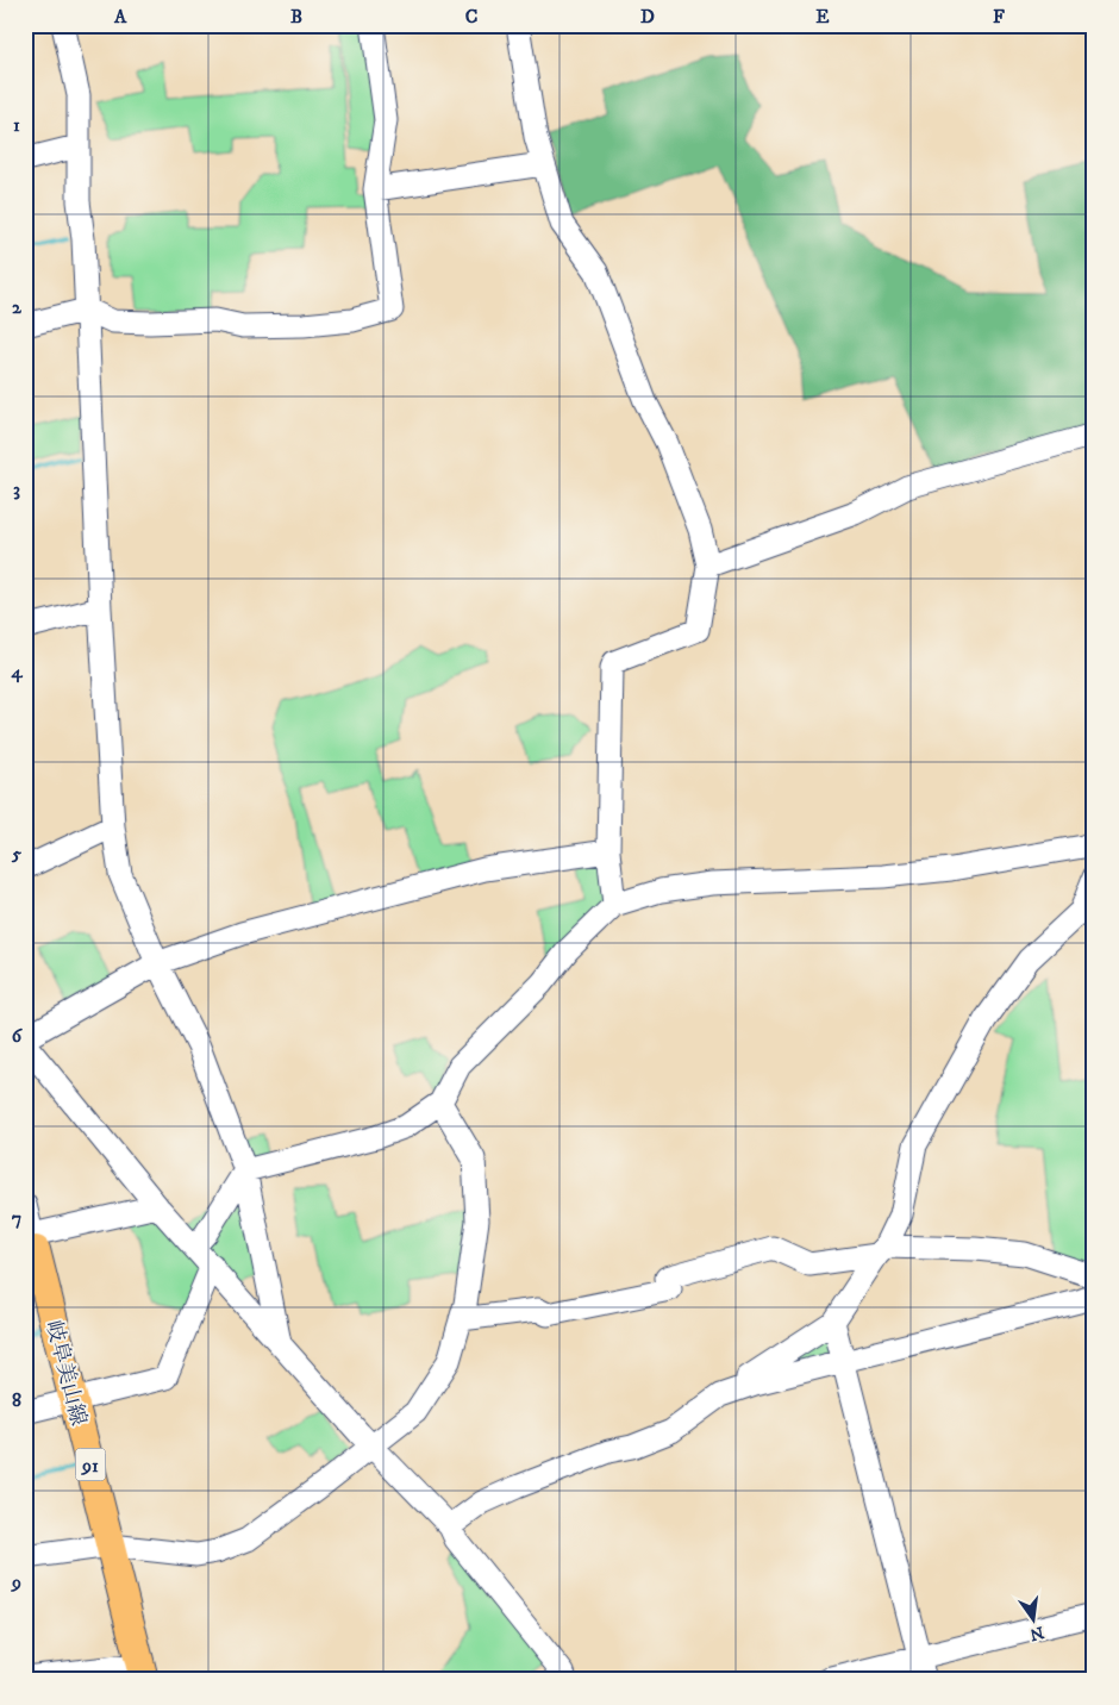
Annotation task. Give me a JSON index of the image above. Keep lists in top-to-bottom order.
{
  "streets": {
    "main road": ["岐阜美山線", "91"]
  },
  "north": "bottom",
  "grid": {
    "columns": [
      "A",
      "B",
      "C",
      "D",
      "E",
      "F"
    ],
    "rows": [
      "1",
      "2",
      "3",
      "4",
      "5",
      "6",
      "7",
      "8",
      "9"
    ]
  }
}
